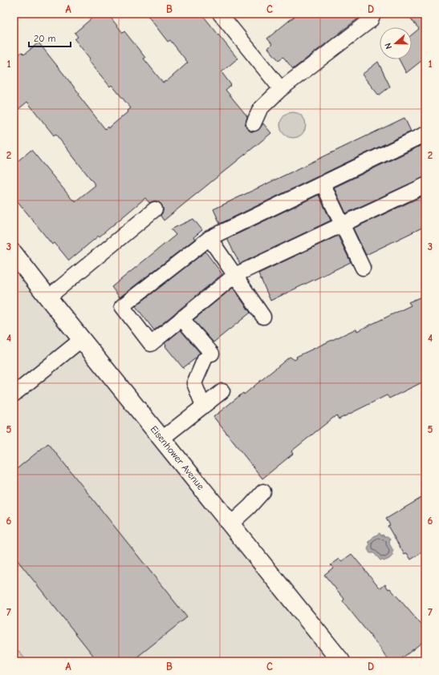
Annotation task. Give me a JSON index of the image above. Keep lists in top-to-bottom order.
{
  "streets": {
    "main road": ["Eisenhower Avenue"]
  },
  "scale_bar": "20 m",
  "north": "left",
  "grid": {
    "columns": [
      "A",
      "B",
      "C",
      "D"
    ],
    "rows": [
      "1",
      "2",
      "3",
      "4",
      "5",
      "6",
      "7"
    ]
  }
}
